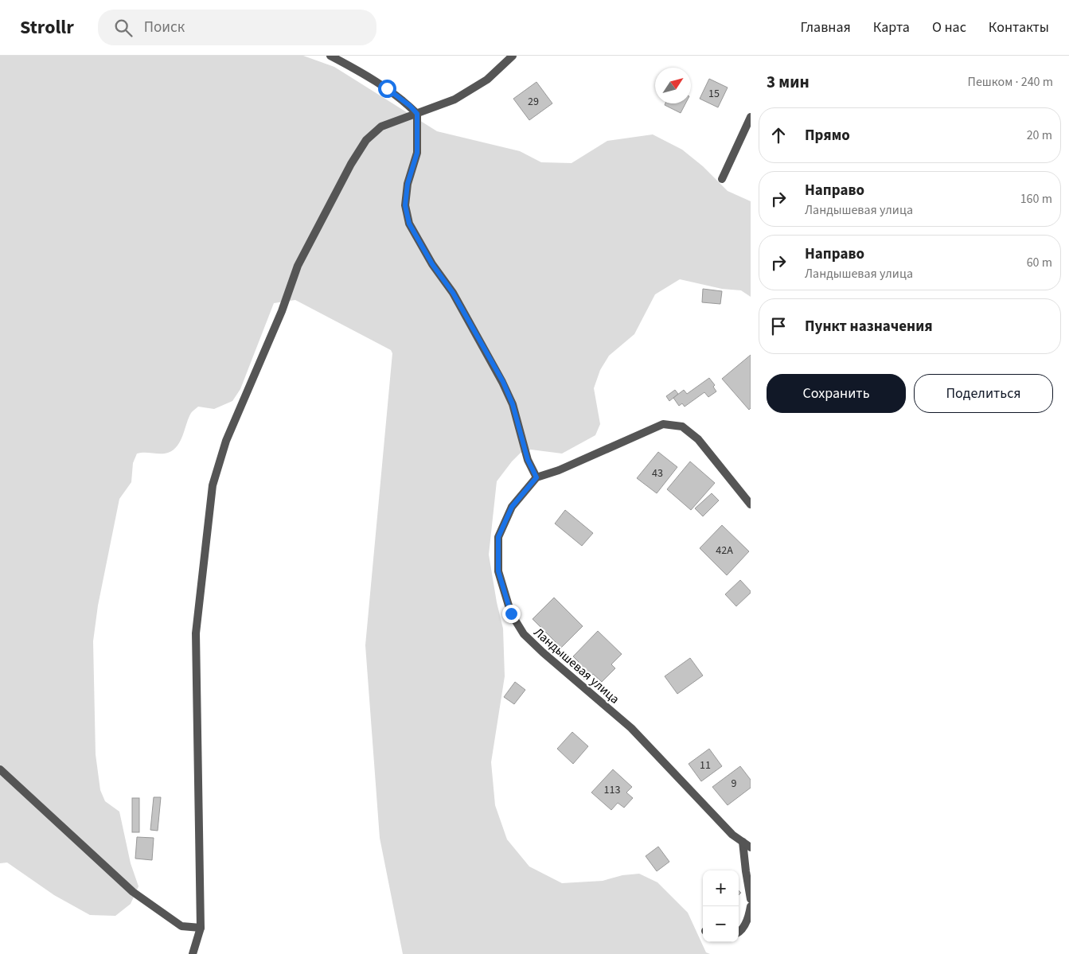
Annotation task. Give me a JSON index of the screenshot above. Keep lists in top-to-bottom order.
{
  "streets": {
    "street": ["Ландышевая улица"]
  },
  "house_numbers": [
    "15",
    "29",
    "43",
    "42А",
    "11",
    "9",
    "113"
  ],
  "north": "top right",
  "page": {
    "header": "Strollr",
    "search": "Поиск",
    "nav": [
      "Главная",
      "Карта",
      "О нас",
      "Контакты"
    ],
    "heading": ["3 мин", "Пешком · 240 m"],
    "list": [
      ["Прямо", "20 m"],
      ["Направо", "Ландышевая улица", "160 m"],
      ["Направо", "Ландышевая улица", "60 m"],
      "Пункт назначения"
    ],
    "buttons": ["Сохранить", "Поделиться"],
    "map_buttons": ["+", "−"]
  }
}
